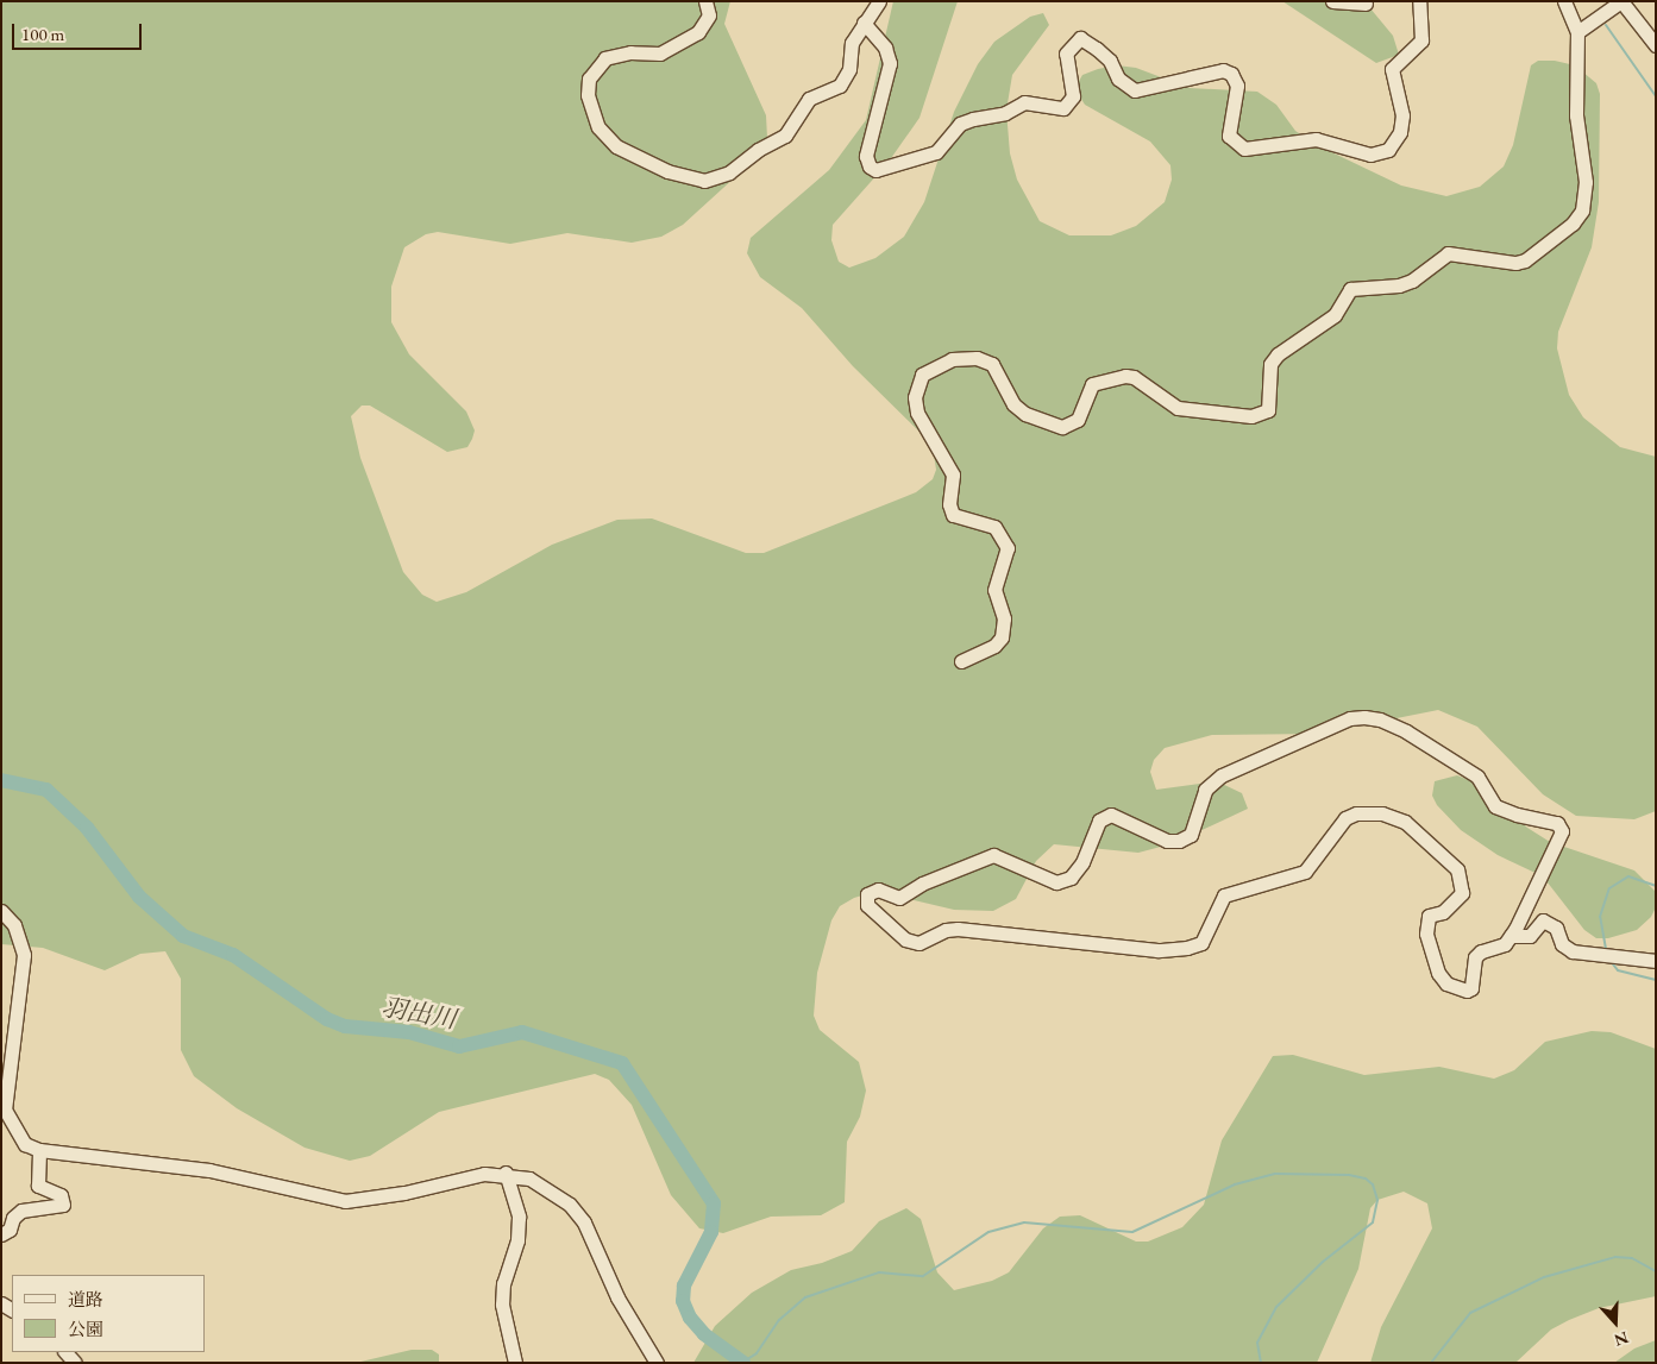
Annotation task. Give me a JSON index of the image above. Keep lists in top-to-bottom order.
{
  "water": ["羽出川"],
  "legend": ["道路", "公園"],
  "scale_bar": "100 m",
  "north": "bottom"
}
